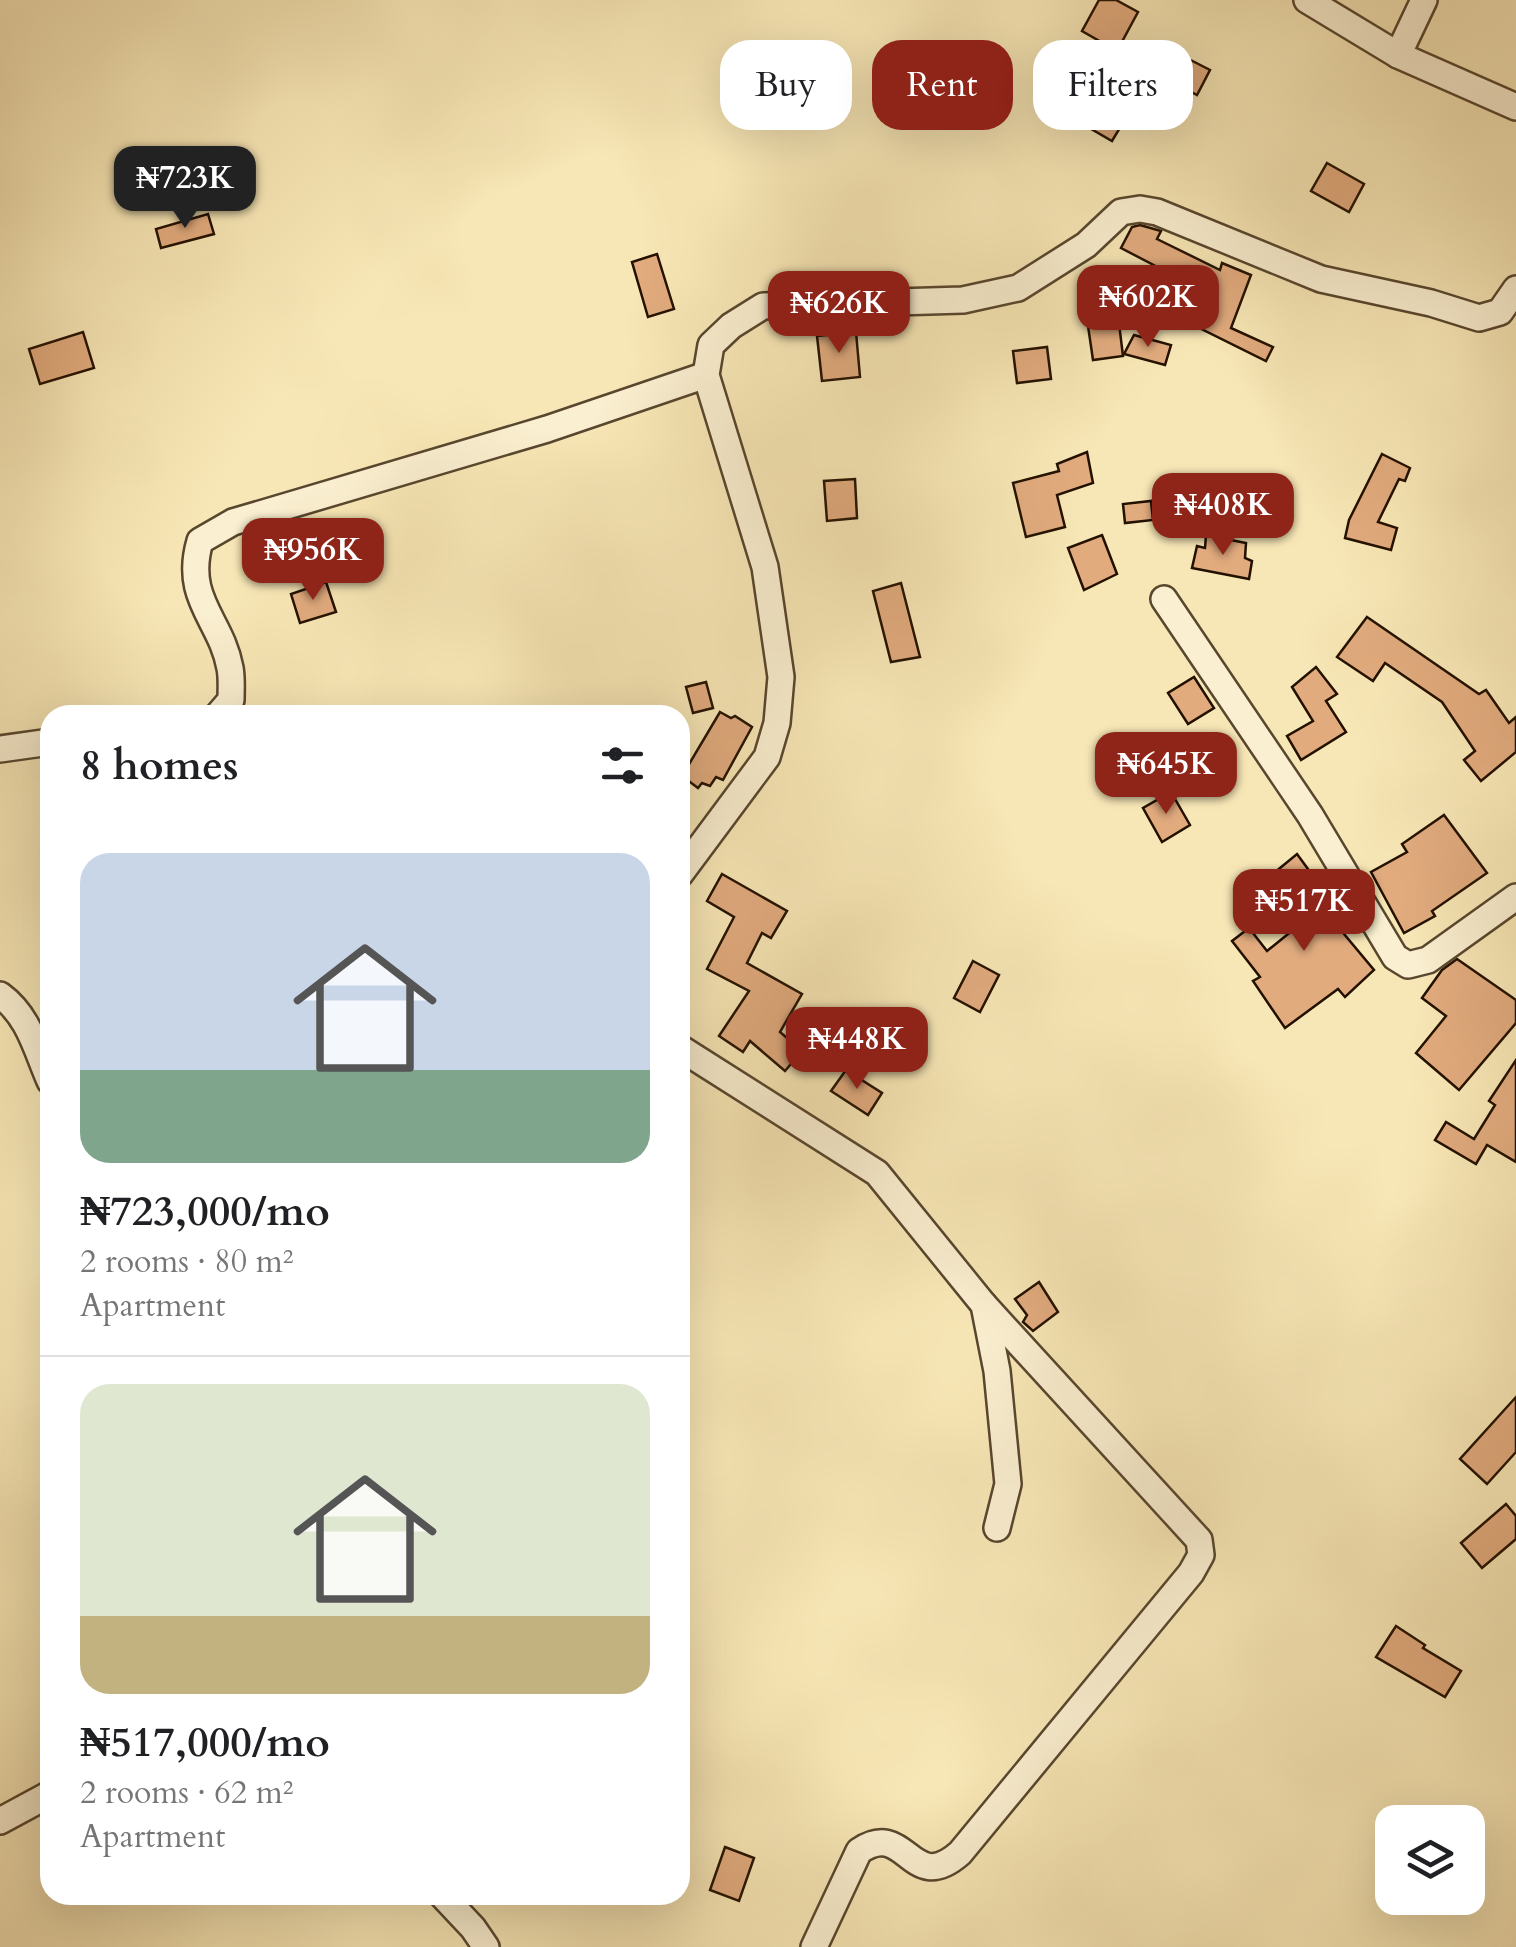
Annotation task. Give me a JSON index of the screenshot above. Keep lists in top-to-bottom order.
{
  "page": {
    "chip": ["Buy", "Rent", "Filters"],
    "price": [
      "₦723K",
      "₦602K",
      "₦626K",
      "₦408K",
      "₦956K",
      "₦645K",
      "₦517K",
      "₦448K"
    ],
    "heading": "8 homes",
    "list": [
      {
        "name": "₦723,000/mo",
        "note": "2 rooms · 80 m² · Apartment"
      },
      {
        "name": "₦517,000/mo",
        "note": "2 rooms · 62 m² · Apartment"
      }
    ]
  }
}
